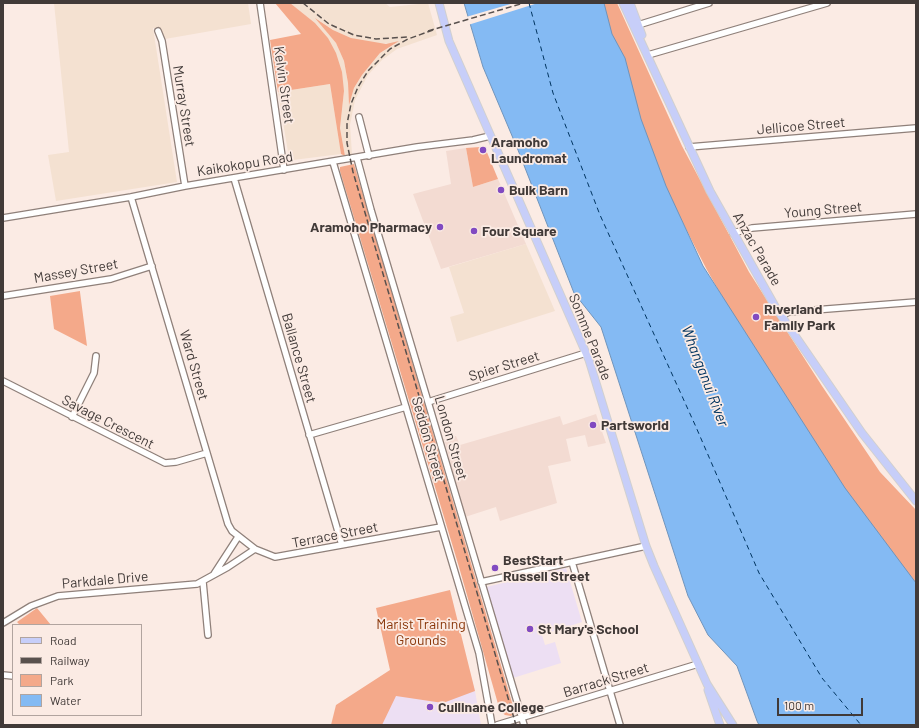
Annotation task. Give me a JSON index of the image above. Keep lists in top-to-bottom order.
{
  "streets": {
    "main road": ["Anzac Parade", "Somme Parade"],
    "street": [
      "Kelvin Street",
      "Murray Street",
      "Jellicoe Street",
      "Kaikokopu Road",
      "Young Street",
      "Massey Street",
      "Ballance Street",
      "Ward Street",
      "Spier Street",
      "Savage Crescent",
      "London Street",
      "Seddon Street",
      "Terrace Street",
      "Parkdale Drive",
      "Barrack Street"
    ]
  },
  "crossings": [
    ["Kelvin Street", "Kaikokopu Road"],
    ["Murray Street", "Kaikokopu Road"],
    ["Jellicoe Street", "Anzac Parade"],
    ["Kaikokopu Road", "Somme Parade"],
    ["Kaikokopu Road", "Ballance Street"],
    ["Kaikokopu Road", "Ward Street"],
    ["Kaikokopu Road", "London Street"],
    ["Kaikokopu Road", "Seddon Street"],
    ["Young Street", "Anzac Parade"],
    ["Massey Street", "Ward Street"],
    ["Somme Parade", "Spier Street"],
    ["Somme Parade", "Barrack Street"],
    ["Ballance Street", "Terrace Street"],
    ["Ward Street", "Savage Crescent"],
    ["Ward Street", "Terrace Street"],
    ["Ward Street", "Parkdale Drive"],
    ["Spier Street", "London Street"],
    ["London Street", "Barrack Street"],
    ["Seddon Street", "Terrace Street"],
    ["Terrace Street", "Parkdale Drive"]
  ],
  "water": ["Whanganui River"],
  "parks": ["Marist Training Grounds"],
  "places": [
    "Aramoho Laundromat",
    "Bulk Barn",
    "Aramoho Pharmacy",
    "Four Square",
    "Riverland Family Park",
    "Partsworld",
    "BestStart Russell Street",
    "St Mary's School",
    "Cullinane College"
  ],
  "legend": [
    "Road",
    "Railway",
    "Park",
    "Water"
  ],
  "scale_bar": "100 m"
}
